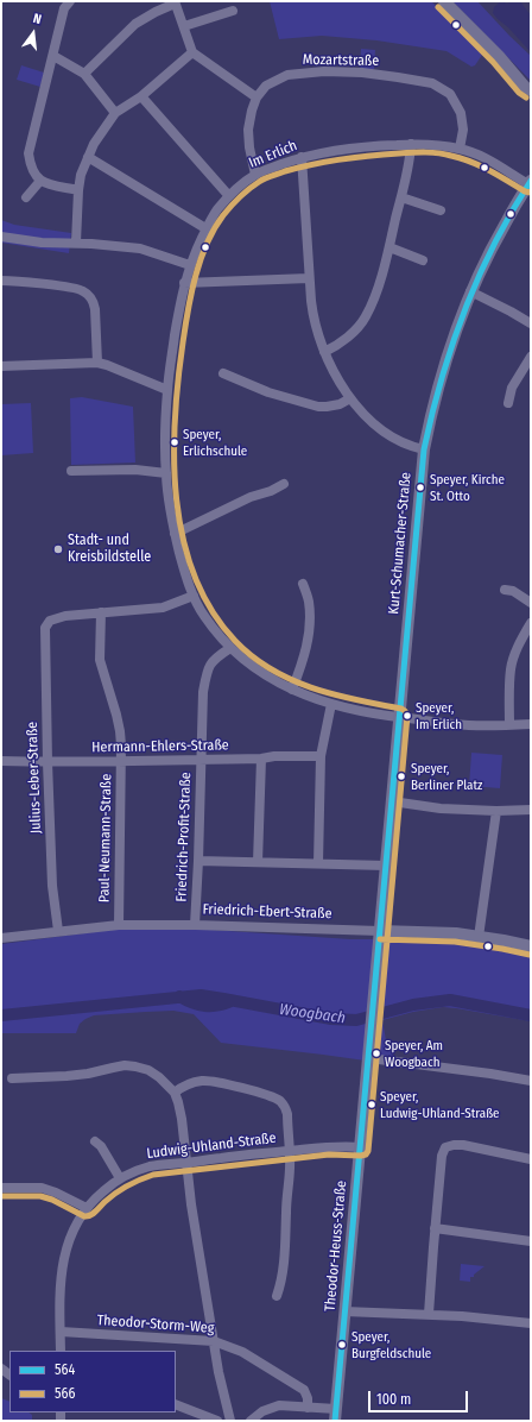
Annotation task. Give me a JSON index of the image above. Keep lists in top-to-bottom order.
{
  "streets": {
    "main road": ["Kurt-Schumacher-Straße", "Friedrich-Ebert-Straße", "Theodor-Heuss-Straße"],
    "street": [
      "Mozartstraße",
      "Im Erlich",
      "Hermann-Ehlers-Straße",
      "Julius-Leber-Straße",
      "Friedrich-Profit-Straße",
      "Paul-Neumann-Straße",
      "Ludwig-Uhland-Straße",
      "Theodor-Storm-Weg"
    ]
  },
  "crossings": [
    ["Mozartstraße", "Im Erlich"],
    ["Im Erlich", "Kurt-Schumacher-Straße"],
    ["Im Erlich", "Friedrich-Profit-Straße"],
    ["Kurt-Schumacher-Straße", "Friedrich-Ebert-Straße"],
    ["Kurt-Schumacher-Straße", "Theodor-Heuss-Straße"],
    ["Hermann-Ehlers-Straße", "Julius-Leber-Straße"],
    ["Hermann-Ehlers-Straße", "Friedrich-Profit-Straße"],
    ["Hermann-Ehlers-Straße", "Paul-Neumann-Straße"],
    ["Julius-Leber-Straße", "Paul-Neumann-Straße"],
    ["Julius-Leber-Straße", "Friedrich-Ebert-Straße"],
    ["Friedrich-Profit-Straße", "Friedrich-Ebert-Straße"],
    ["Paul-Neumann-Straße", "Friedrich-Ebert-Straße"],
    ["Friedrich-Ebert-Straße", "Theodor-Heuss-Straße"],
    ["Ludwig-Uhland-Straße", "Theodor-Heuss-Straße"],
    ["Ludwig-Uhland-Straße", "Theodor-Storm-Weg"]
  ],
  "water": ["Woogbach"],
  "places": [
    "Speyer, Erlichschule",
    "Speyer, Kirche St. Otto",
    "Stadt- und Kreisbildstelle",
    "Speyer, Im Erlich",
    "Speyer, Berliner Platz",
    "Speyer, Am Woogbach",
    "Speyer, Ludwig-Uhland-Straße",
    "Speyer, Burgfeldschule"
  ],
  "lines": ["transit line 566", "transit line 564"],
  "legend": ["564", "566"],
  "scale_bar": "100 m",
  "north": "top"
}
